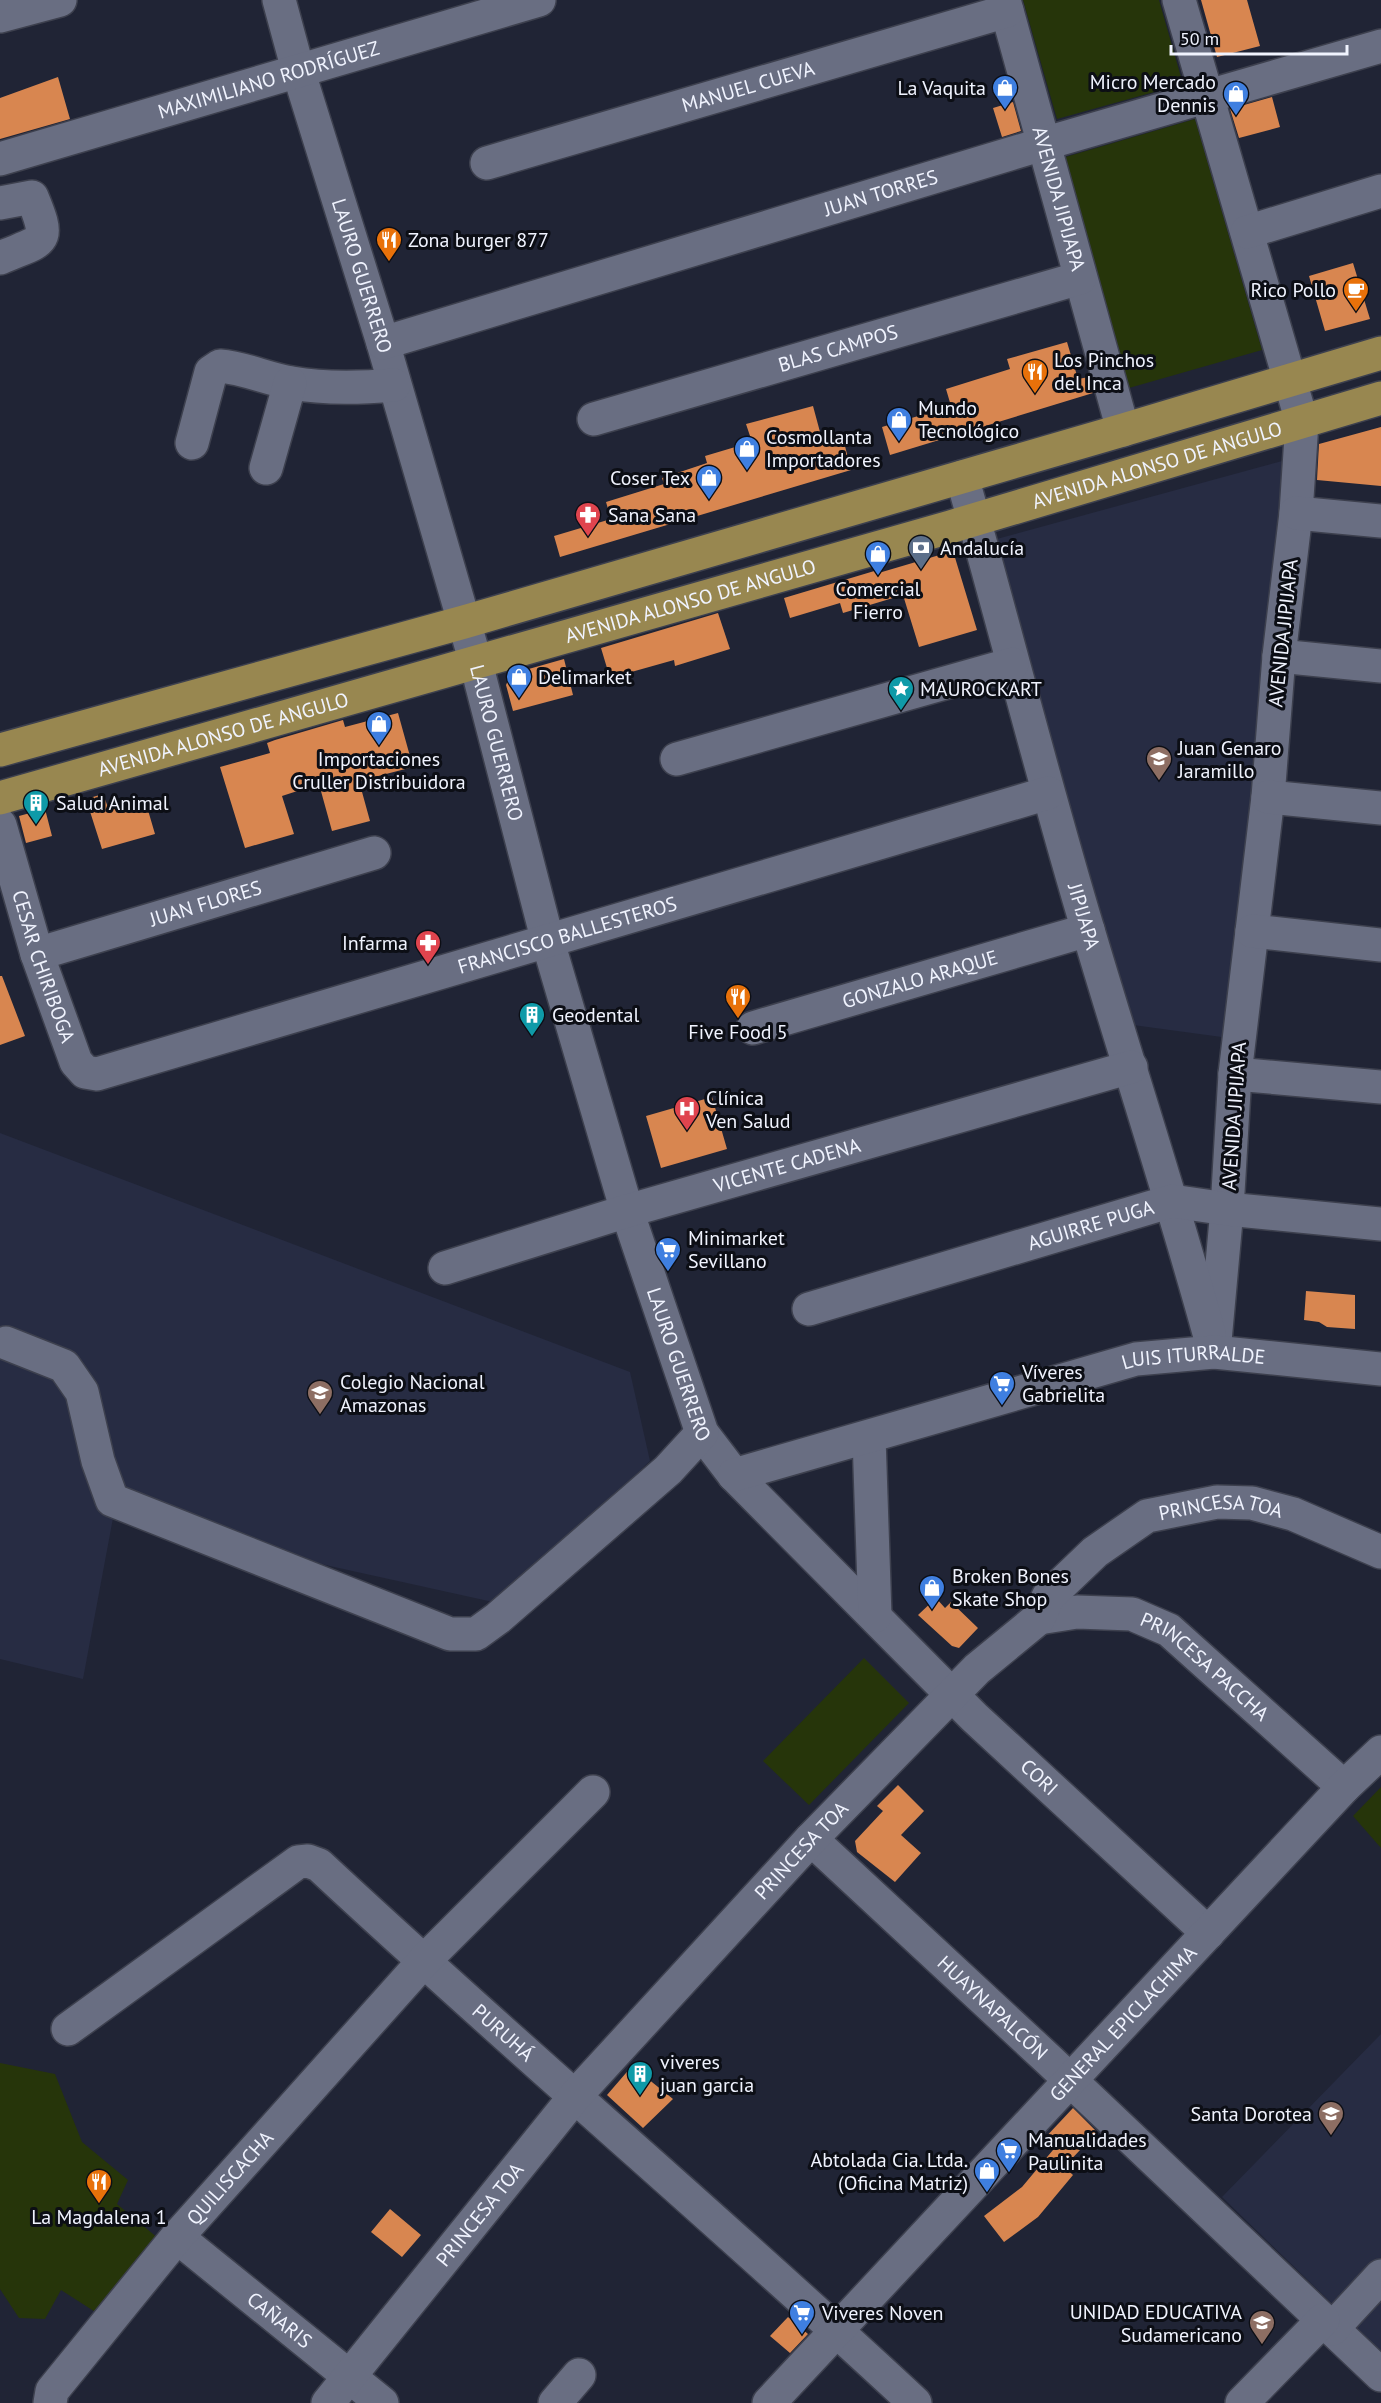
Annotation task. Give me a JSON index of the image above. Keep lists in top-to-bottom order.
{
  "streets": {
    "main road": ["AVENIDA ALONSO DE ANGULO"],
    "street": [
      "MAXIMILIANO RODRÍGUEZ",
      "MANUEL CUEVA",
      "JUAN TORRES",
      "AVENIDA JIPIJAPA",
      "LAURO GUERRERO",
      "BLAS CAMPOS",
      "JUAN FLORES",
      "JIPIJAPA",
      "FRANCISCO BALLESTEROS",
      "CESAR CHIRIBOGA",
      "GONZALO ARAQUE",
      "VICENTE CADENA",
      "AGUIRRE PUGA",
      "LUIS ITURRALDE",
      "PRINCESA TOA",
      "PRINCESA PACCHA",
      "CORI",
      "HUAYNAPALCÓN",
      "GENERAL EPICLACHIMA",
      "PURUHÁ",
      "QUILISCACHA",
      "CAÑARIS"
    ]
  },
  "crossings": [
    ["MAXIMILIANO RODRÍGUEZ", "LAURO GUERRERO"],
    ["MANUEL CUEVA", "AVENIDA JIPIJAPA"],
    ["JUAN TORRES", "AVENIDA JIPIJAPA"],
    ["JUAN TORRES", "LAURO GUERRERO"],
    ["AVENIDA JIPIJAPA", "BLAS CAMPOS"],
    ["AVENIDA JIPIJAPA", "AVENIDA ALONSO DE ANGULO"],
    ["AVENIDA JIPIJAPA", "JIPIJAPA"],
    ["AVENIDA JIPIJAPA", "AGUIRRE PUGA"],
    ["AVENIDA JIPIJAPA", "LUIS ITURRALDE"],
    ["LAURO GUERRERO", "AVENIDA ALONSO DE ANGULO"],
    ["LAURO GUERRERO", "FRANCISCO BALLESTEROS"],
    ["LAURO GUERRERO", "VICENTE CADENA"],
    ["LAURO GUERRERO", "LUIS ITURRALDE"],
    ["LAURO GUERRERO", "CORI"],
    ["AVENIDA ALONSO DE ANGULO", "JIPIJAPA"],
    ["JUAN FLORES", "CESAR CHIRIBOGA"],
    ["JIPIJAPA", "FRANCISCO BALLESTEROS"],
    ["JIPIJAPA", "GONZALO ARAQUE"],
    ["JIPIJAPA", "VICENTE CADENA"],
    ["JIPIJAPA", "AGUIRRE PUGA"],
    ["JIPIJAPA", "LUIS ITURRALDE"],
    ["FRANCISCO BALLESTEROS", "CESAR CHIRIBOGA"],
    ["LUIS ITURRALDE", "CORI"],
    ["PRINCESA TOA", "PRINCESA PACCHA"],
    ["PRINCESA TOA", "CORI"],
    ["PRINCESA TOA", "HUAYNAPALCÓN"],
    ["PRINCESA TOA", "PURUHÁ"],
    ["PRINCESA TOA", "CAÑARIS"],
    ["PRINCESA PACCHA", "GENERAL EPICLACHIMA"],
    ["CORI", "GENERAL EPICLACHIMA"],
    ["HUAYNAPALCÓN", "GENERAL EPICLACHIMA"],
    ["GENERAL EPICLACHIMA", "PURUHÁ"],
    ["PURUHÁ", "QUILISCACHA"],
    ["QUILISCACHA", "CAÑARIS"]
  ],
  "places": {
    "shop": [
      "La Vaquita",
      "Micro Mercado Dennis",
      "Mundo Tecnológico",
      "Cosmollanta Importadores",
      "Coser Tex",
      "Comercial Fierro",
      "Delimarket",
      "Importaciones Cruller Distribuidora",
      "Broken Bones Skate Shop",
      "Abtolada Cia. Ltda. (Oficina Matriz)"
    ],
    "restaurant": [
      "Zona burger 877",
      "Los Pinchos del Inca",
      "Five Food 5",
      "La Magdalena 1"
    ],
    "cafe": ["Rico Pollo"],
    "pharmacy": ["Sana Sana", "Infarma"],
    "bank": ["Andalucía"],
    "place": ["MAUROCKART"],
    "school or university": [
      "Juan Genaro Jaramillo",
      "Colegio Nacional Amazonas",
      "Santa Dorotea",
      "UNIDAD EDUCATIVA Sudamericano"
    ],
    "building": ["Salud Animal", "Geodental", "viveres juan garcia"],
    "hospital": ["Clínica Ven Salud"],
    "supermarket": [
      "Minimarket Sevillano",
      "Víveres Gabrielita",
      "Manualidades Paulinita",
      "Viveres Noven"
    ]
  },
  "scale_bar": "50 m"
}
